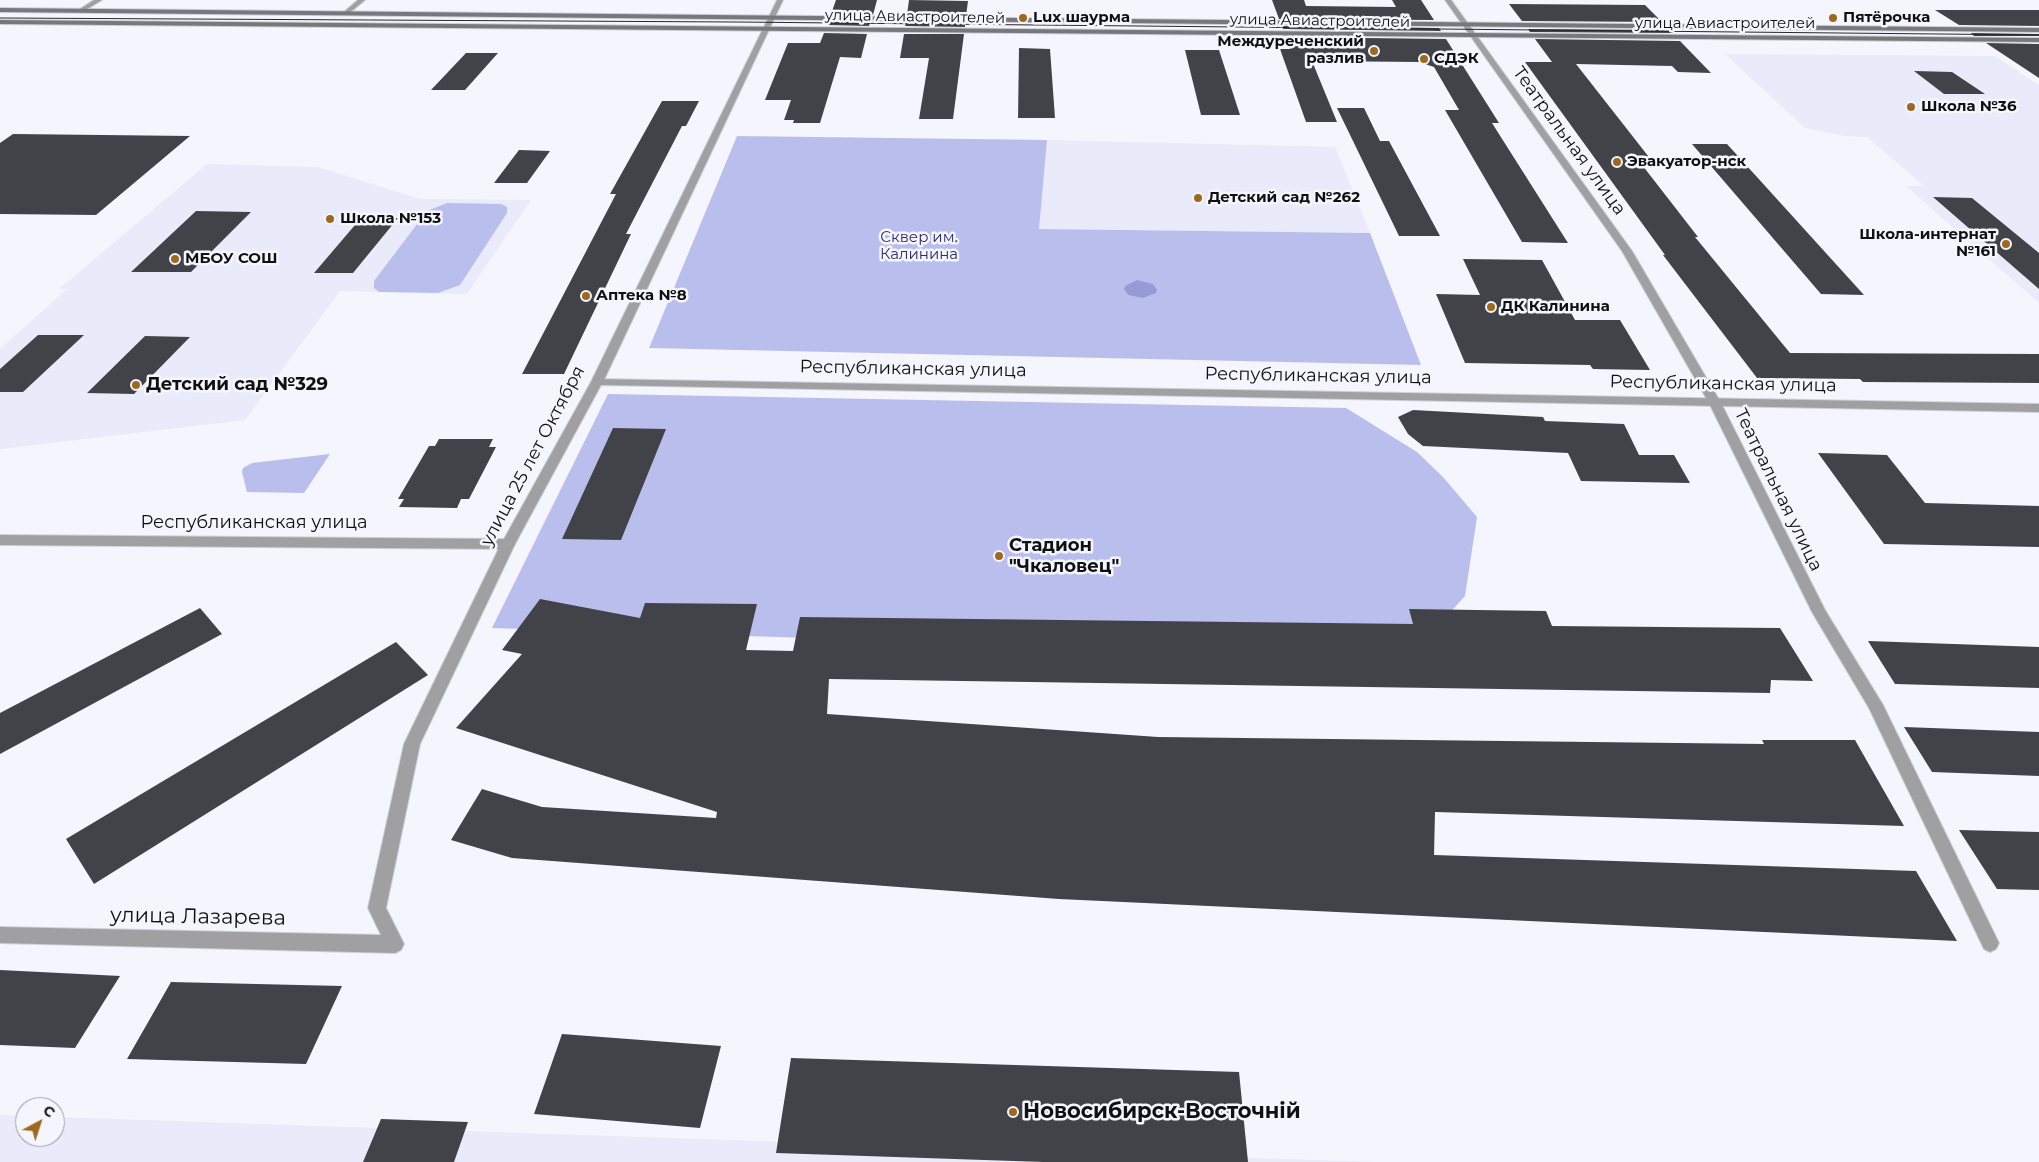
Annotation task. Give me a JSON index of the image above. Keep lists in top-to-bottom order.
{
  "streets": {
    "main road": ["улица Авиастроителей"],
    "street": [
      "Театральная улица",
      "Республиканская улица",
      "улица 25 лет Октября",
      "улица Лазарева"
    ]
  },
  "crossings": [
    ["улица Авиастроителей", "Театральная улица"],
    ["улица Авиастроителей", "улица 25 лет Октября"],
    ["Театральная улица", "Республиканская улица"],
    ["Республиканская улица", "улица 25 лет Октября"],
    ["улица 25 лет Октября", "улица Лазарева"]
  ],
  "parks": ["Сквер им. Калинина"],
  "places": [
    "Lux шаурма",
    "Пятёрочка",
    "Междуреченский разлив",
    "СДЭК",
    "Школа №36",
    "Эвакуатор-нск",
    "Детский сад №262",
    "Школа №153",
    "Школа-интернат №161",
    "МБОУ СОШ",
    "Аптека №8",
    "ДК Калинина",
    "Детский сад №329",
    "Стадион \"Чкаловец\"",
    "Новосибирск-Восточній"
  ],
  "north": "top right"
}
